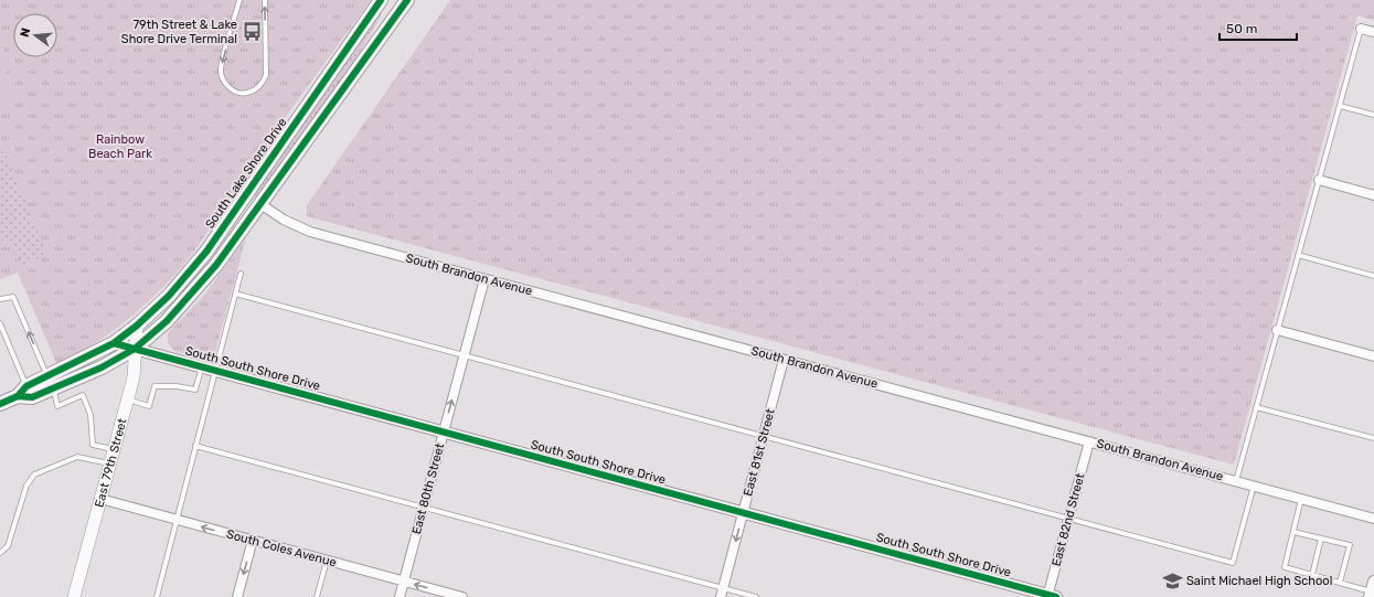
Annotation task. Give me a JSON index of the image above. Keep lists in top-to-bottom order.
{
  "streets": {
    "main road": ["South Lake Shore Drive", "East 79th Street"],
    "street": [
      "South Brandon Avenue",
      "South South Shore Drive",
      "East 81st Street",
      "East 80th Street",
      "East 82nd Street",
      "South Coles Avenue"
    ]
  },
  "crossings": [
    ["South Lake Shore Drive", "South South Shore Drive"],
    ["South Lake Shore Drive", "East 79th Street"],
    ["South Brandon Avenue", "East 81st Street"],
    ["South Brandon Avenue", "East 80th Street"],
    ["South Brandon Avenue", "East 82nd Street"],
    ["South South Shore Drive", "East 81st Street"],
    ["South South Shore Drive", "East 79th Street"],
    ["South South Shore Drive", "East 80th Street"],
    ["South South Shore Drive", "East 82nd Street"],
    ["East 79th Street", "South Coles Avenue"],
    ["East 80th Street", "South Coles Avenue"]
  ],
  "one_way": ["South Coles Avenue"],
  "parks": ["Rainbow Beach Park"],
  "places": {
    "bus stop": ["79th Street & Lake Shore Drive Terminal"],
    "school or university": ["Saint Michael High School"]
  },
  "scale_bar": "50 m",
  "north": "left"
}
